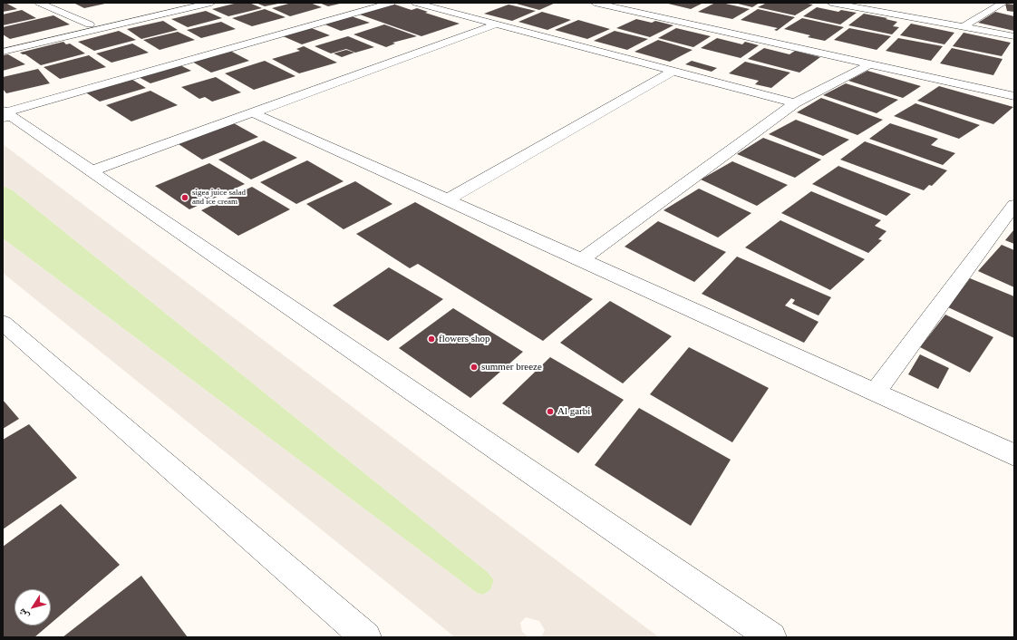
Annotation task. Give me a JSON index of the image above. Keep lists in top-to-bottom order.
{
  "places": [
    "sigea juice salad and ice cream",
    "flowers shop",
    "summer breeze",
    "Al garbi"
  ],
  "north": "bottom left"
}
